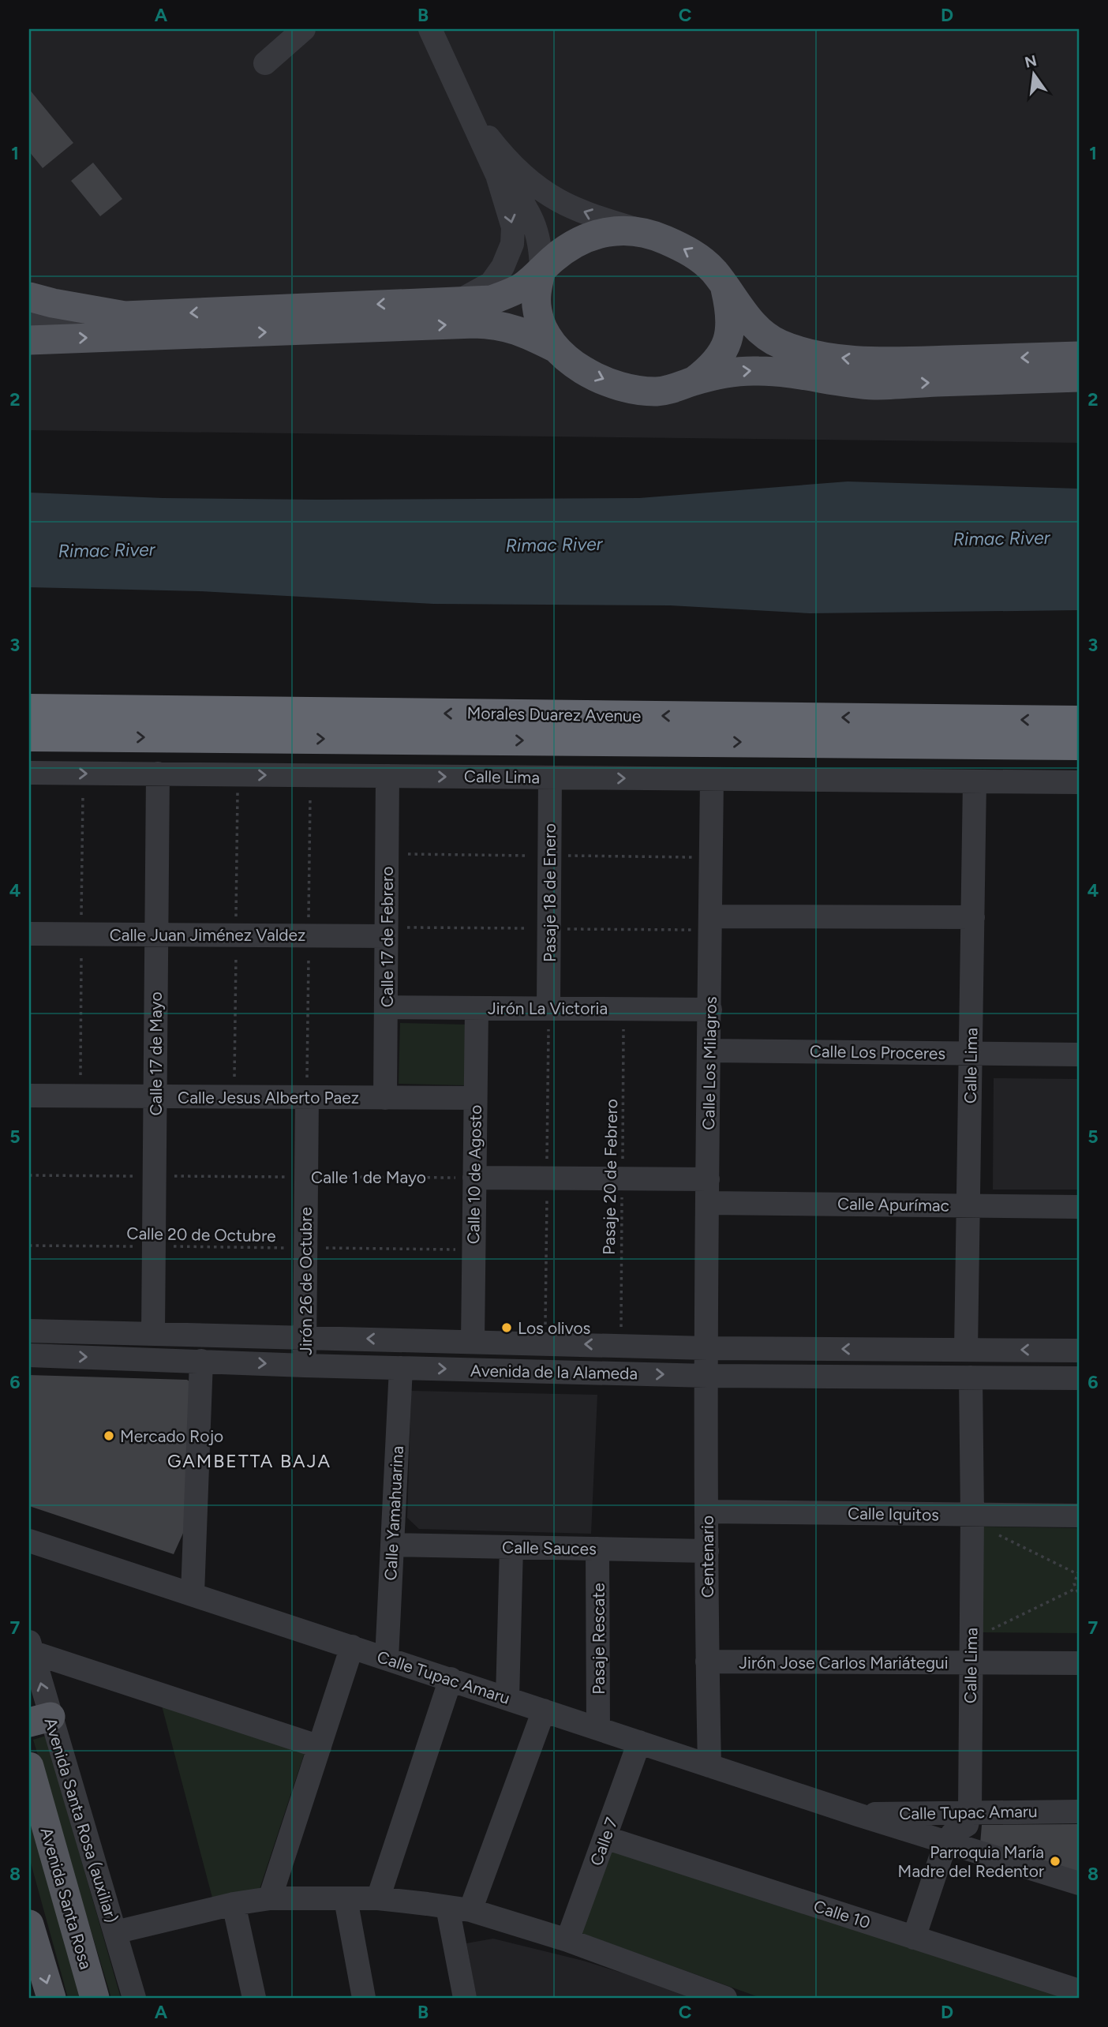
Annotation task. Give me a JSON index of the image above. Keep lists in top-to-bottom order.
{
  "streets": {
    "highway": ["Morales Duarez Avenue"],
    "main road": ["Avenida Santa Rosa"],
    "street": [
      "Calle Lima",
      "Pasaje 18 de Enero",
      "Calle Juan Jiménez Valdez",
      "Calle 17 de Febrero",
      "Jirón La Victoria",
      "Calle Los Proceres",
      "Calle 17 de Mayo",
      "Calle Los Milagros",
      "Calle Jesus Alberto Paez",
      "Calle 10 de Agosto",
      "Calle Apurímac",
      "Jirón 26 de Octubre",
      "Avenida de la Alameda",
      "Calle Yamahuarina",
      "Calle Iquitos",
      "Calle Sauces",
      "Centenario",
      "Pasaje Rescate",
      "Jirón Jose Carlos Mariátegui",
      "Calle Tupac Amaru",
      "Avenida Santa Rosa (auxiliar)",
      "Calle 7",
      "Calle 10"
    ],
    "path": ["Calle 1 de Mayo", "Pasaje 20 de Febrero", "Calle 20 de Octubre"]
  },
  "crossings": [
    ["Calle Lima", "Pasaje 18 de Enero"],
    ["Calle Lima", "Calle 17 de Febrero"],
    ["Calle Lima", "Calle Los Proceres"],
    ["Calle Lima", "Calle 17 de Mayo"],
    ["Calle Lima", "Calle Los Milagros"],
    ["Calle Lima", "Calle Apurímac"],
    ["Calle Lima", "Avenida de la Alameda"],
    ["Calle Lima", "Calle Iquitos"],
    ["Calle Lima", "Jirón Jose Carlos Mariátegui"],
    ["Calle Lima", "Calle Tupac Amaru"],
    ["Pasaje 18 de Enero", "Jirón La Victoria"],
    ["Calle Juan Jiménez Valdez", "Calle 17 de Febrero"],
    ["Calle Juan Jiménez Valdez", "Calle 17 de Mayo"],
    ["Calle 17 de Febrero", "Jirón La Victoria"],
    ["Calle 17 de Febrero", "Calle Jesus Alberto Paez"],
    ["Jirón La Victoria", "Calle Los Milagros"],
    ["Jirón La Victoria", "Calle 10 de Agosto"],
    ["Jirón La Victoria", "Pasaje 20 de Febrero"],
    ["Calle Los Proceres", "Calle Los Milagros"],
    ["Calle 17 de Mayo", "Calle Jesus Alberto Paez"],
    ["Calle 17 de Mayo", "Calle 1 de Mayo"],
    ["Calle 17 de Mayo", "Calle 20 de Octubre"],
    ["Calle 17 de Mayo", "Avenida de la Alameda"],
    ["Calle Los Milagros", "Calle Apurímac"],
    ["Calle Los Milagros", "Avenida de la Alameda"],
    ["Calle Los Milagros", "Centenario"],
    ["Calle Jesus Alberto Paez", "Calle 10 de Agosto"],
    ["Calle Jesus Alberto Paez", "Jirón 26 de Octubre"],
    ["Calle 10 de Agosto", "Calle 1 de Mayo"],
    ["Calle 10 de Agosto", "Calle 20 de Octubre"],
    ["Calle 10 de Agosto", "Avenida de la Alameda"],
    ["Calle 1 de Mayo", "Jirón 26 de Octubre"],
    ["Pasaje 20 de Febrero", "Avenida de la Alameda"],
    ["Calle 20 de Octubre", "Jirón 26 de Octubre"],
    ["Jirón 26 de Octubre", "Avenida de la Alameda"],
    ["Avenida de la Alameda", "Calle Yamahuarina"],
    ["Avenida de la Alameda", "Centenario"],
    ["Calle Yamahuarina", "Calle Sauces"],
    ["Calle Yamahuarina", "Calle Tupac Amaru"],
    ["Calle Iquitos", "Centenario"],
    ["Calle Sauces", "Centenario"],
    ["Calle Sauces", "Pasaje Rescate"],
    ["Centenario", "Jirón Jose Carlos Mariátegui"],
    ["Centenario", "Calle Tupac Amaru"],
    ["Pasaje Rescate", "Calle Tupac Amaru"],
    ["Calle Tupac Amaru", "Calle 7"],
    ["Calle 7", "Calle 10"]
  ],
  "districts": ["GAMBETTA BAJA"],
  "water": ["Rimac River"],
  "places": ["Los olivos", "Mercado Rojo", "Parroquia María Madre del Redentor"],
  "north": "top",
  "grid": {
    "columns": [
      "A",
      "B",
      "C",
      "D"
    ],
    "rows": [
      "1",
      "2",
      "3",
      "4",
      "5",
      "6",
      "7",
      "8"
    ]
  }
}
